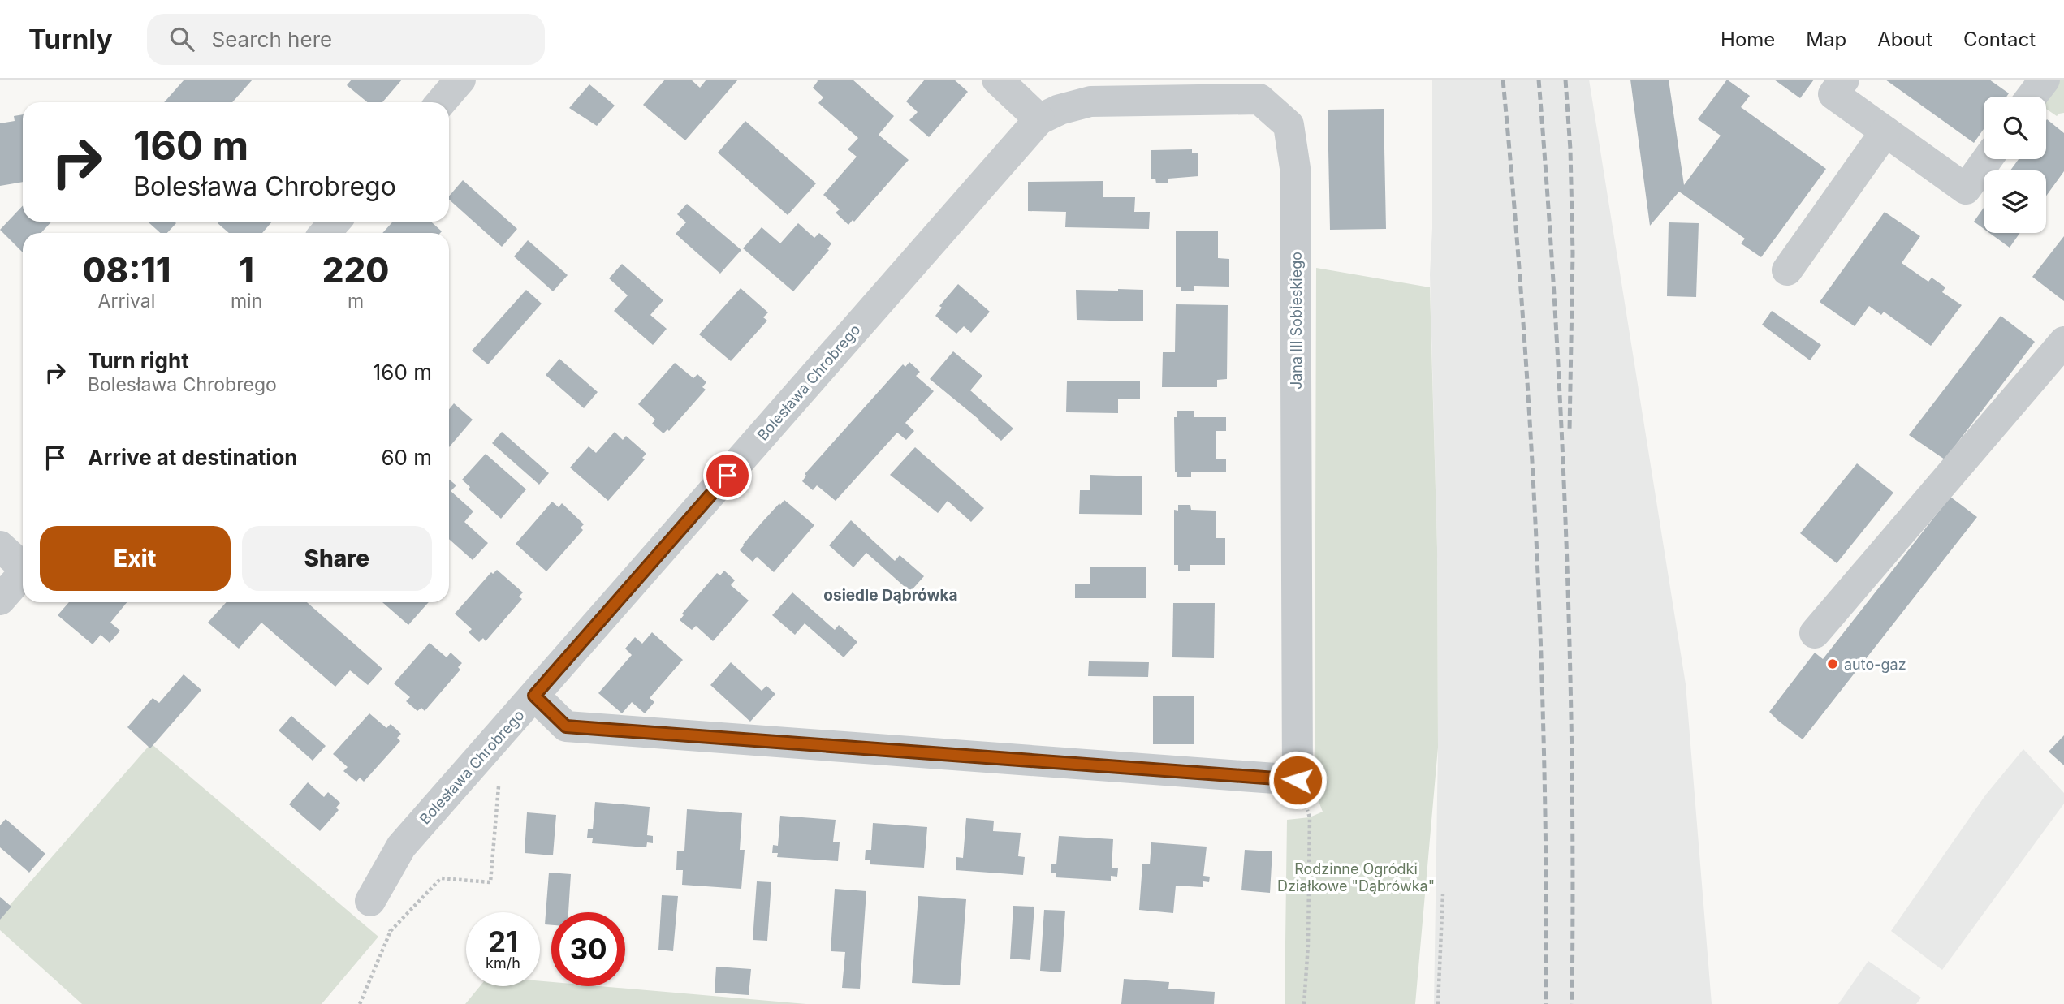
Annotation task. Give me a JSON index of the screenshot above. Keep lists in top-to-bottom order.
{
  "streets": {
    "street": ["Jana III Sobieskiego", "Bolesława Chrobrego"]
  },
  "crossings": [
    ["Jana III Sobieskiego", "Bolesława Chrobrego"]
  ],
  "districts": ["osiedle Dąbrówka"],
  "parks": ["Rodzinne Ogródki Działkowe \"Dąbrówka\""],
  "places": ["auto-gaz"],
  "page": {
    "header": "Turnly",
    "search": "Search here",
    "nav": [
      "Home",
      "Map",
      "About",
      "Contact"
    ],
    "turn": ["160 m", "Bolesława Chrobrego"],
    "eta": [
      "08:11",
      "Arrival",
      "1",
      "min",
      "220",
      "m"
    ],
    "list": [
      {
        "name": "Turn right",
        "note": "Bolesława Chrobrego",
        "value": "160 m"
      },
      {
        "name": "Arrive at destination",
        "value": "60 m"
      }
    ],
    "buttons": ["Exit", "Share"],
    "speed": "21 km/h",
    "limit": "30"
  }
}
